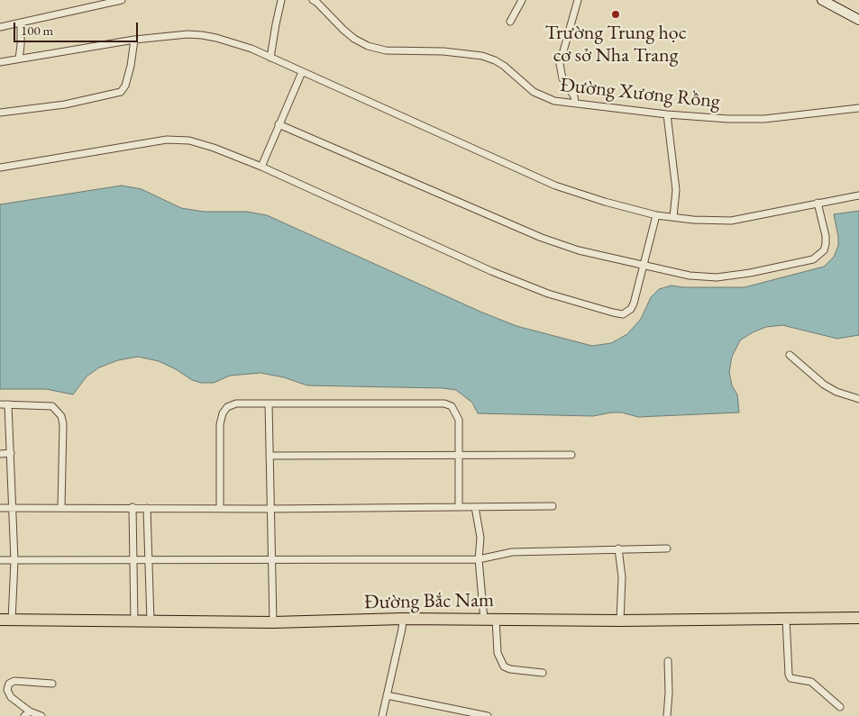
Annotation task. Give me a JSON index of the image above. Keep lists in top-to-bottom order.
{
  "streets": {
    "highway": ["Đường Bắc Nam"],
    "street": ["Đường Xương Rồng"]
  },
  "places": ["Trường Trung học cơ sở Nha Trang"],
  "scale_bar": "100 m"
}
